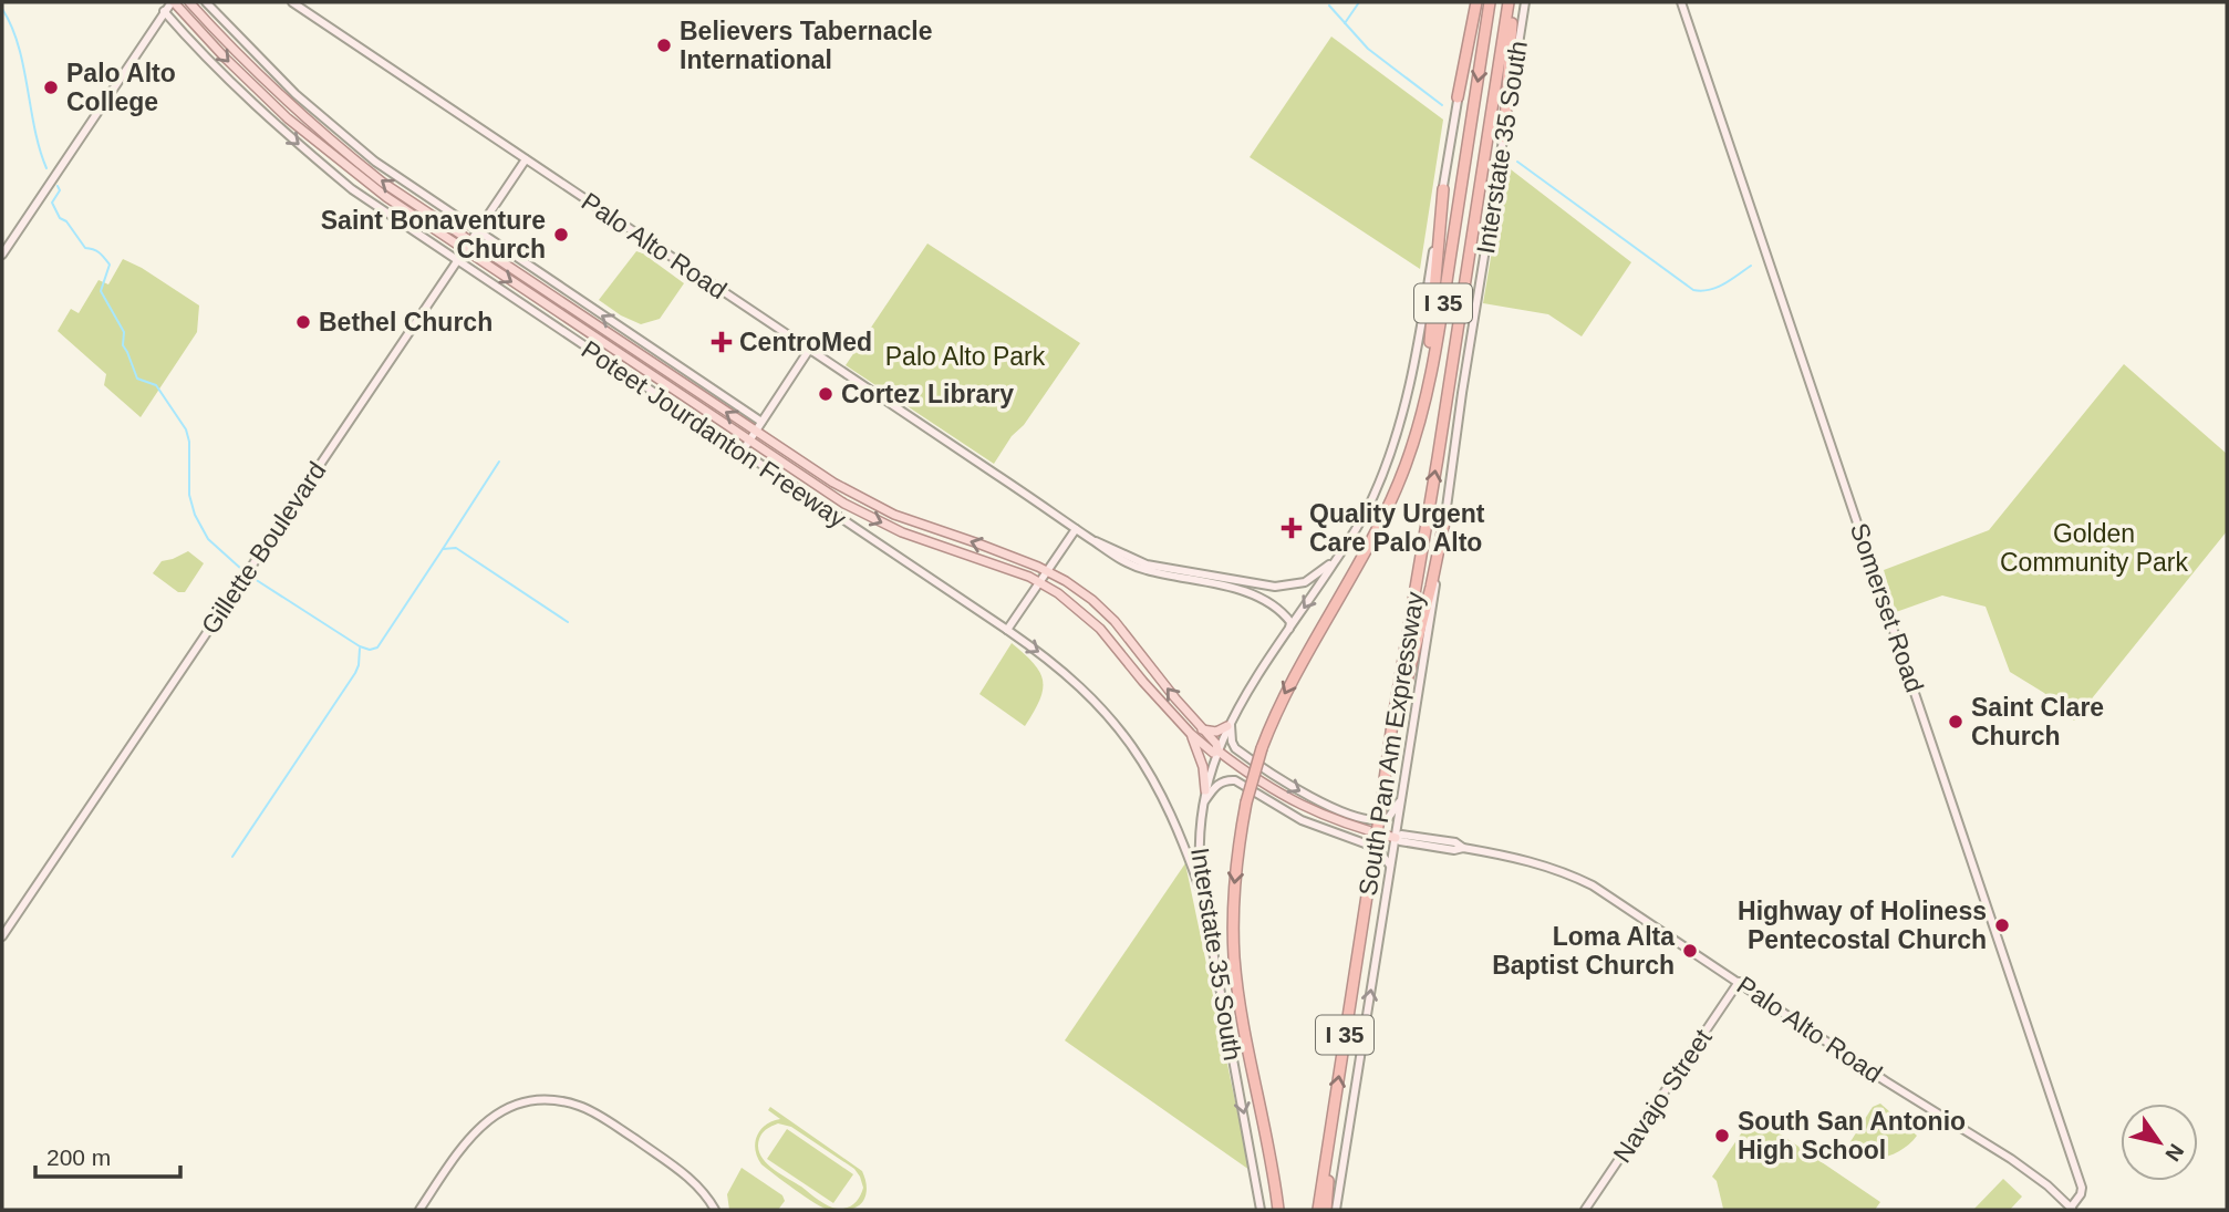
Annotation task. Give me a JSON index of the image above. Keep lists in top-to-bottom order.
{
  "streets": {
    "highway": ["I 35", "South Pan Am Expressway"],
    "main road": [
      "Interstate 35 South",
      "Palo Alto Road",
      "Poteet Jourdanton Freeway",
      "Gillette Boulevard",
      "Somerset Road",
      "Navajo Street"
    ]
  },
  "crossings": [
    ["Interstate 35 South", "Palo Alto Road"],
    ["Interstate 35 South", "Poteet Jourdanton Freeway"],
    ["Palo Alto Road", "Poteet Jourdanton Freeway"],
    ["Palo Alto Road", "Gillette Boulevard"],
    ["Palo Alto Road", "Somerset Road"],
    ["Palo Alto Road", "Navajo Street"],
    ["Poteet Jourdanton Freeway", "Gillette Boulevard"]
  ],
  "parks": ["Palo Alto Park", "Golden Community Park"],
  "places": {
    "other": [
      "Believers Tabernacle International",
      "Palo Alto College",
      "Saint Bonaventure Church",
      "Bethel Church",
      "Cortez Library",
      "Saint Clare Church",
      "Highway of Holiness Pentecostal Church",
      "Loma Alta Baptist Church",
      "South San Antonio High School"
    ],
    "health": ["CentroMed", "Quality Urgent Care Palo Alto"]
  },
  "scale_bar": "200 m",
  "north": "bottom right"
}
